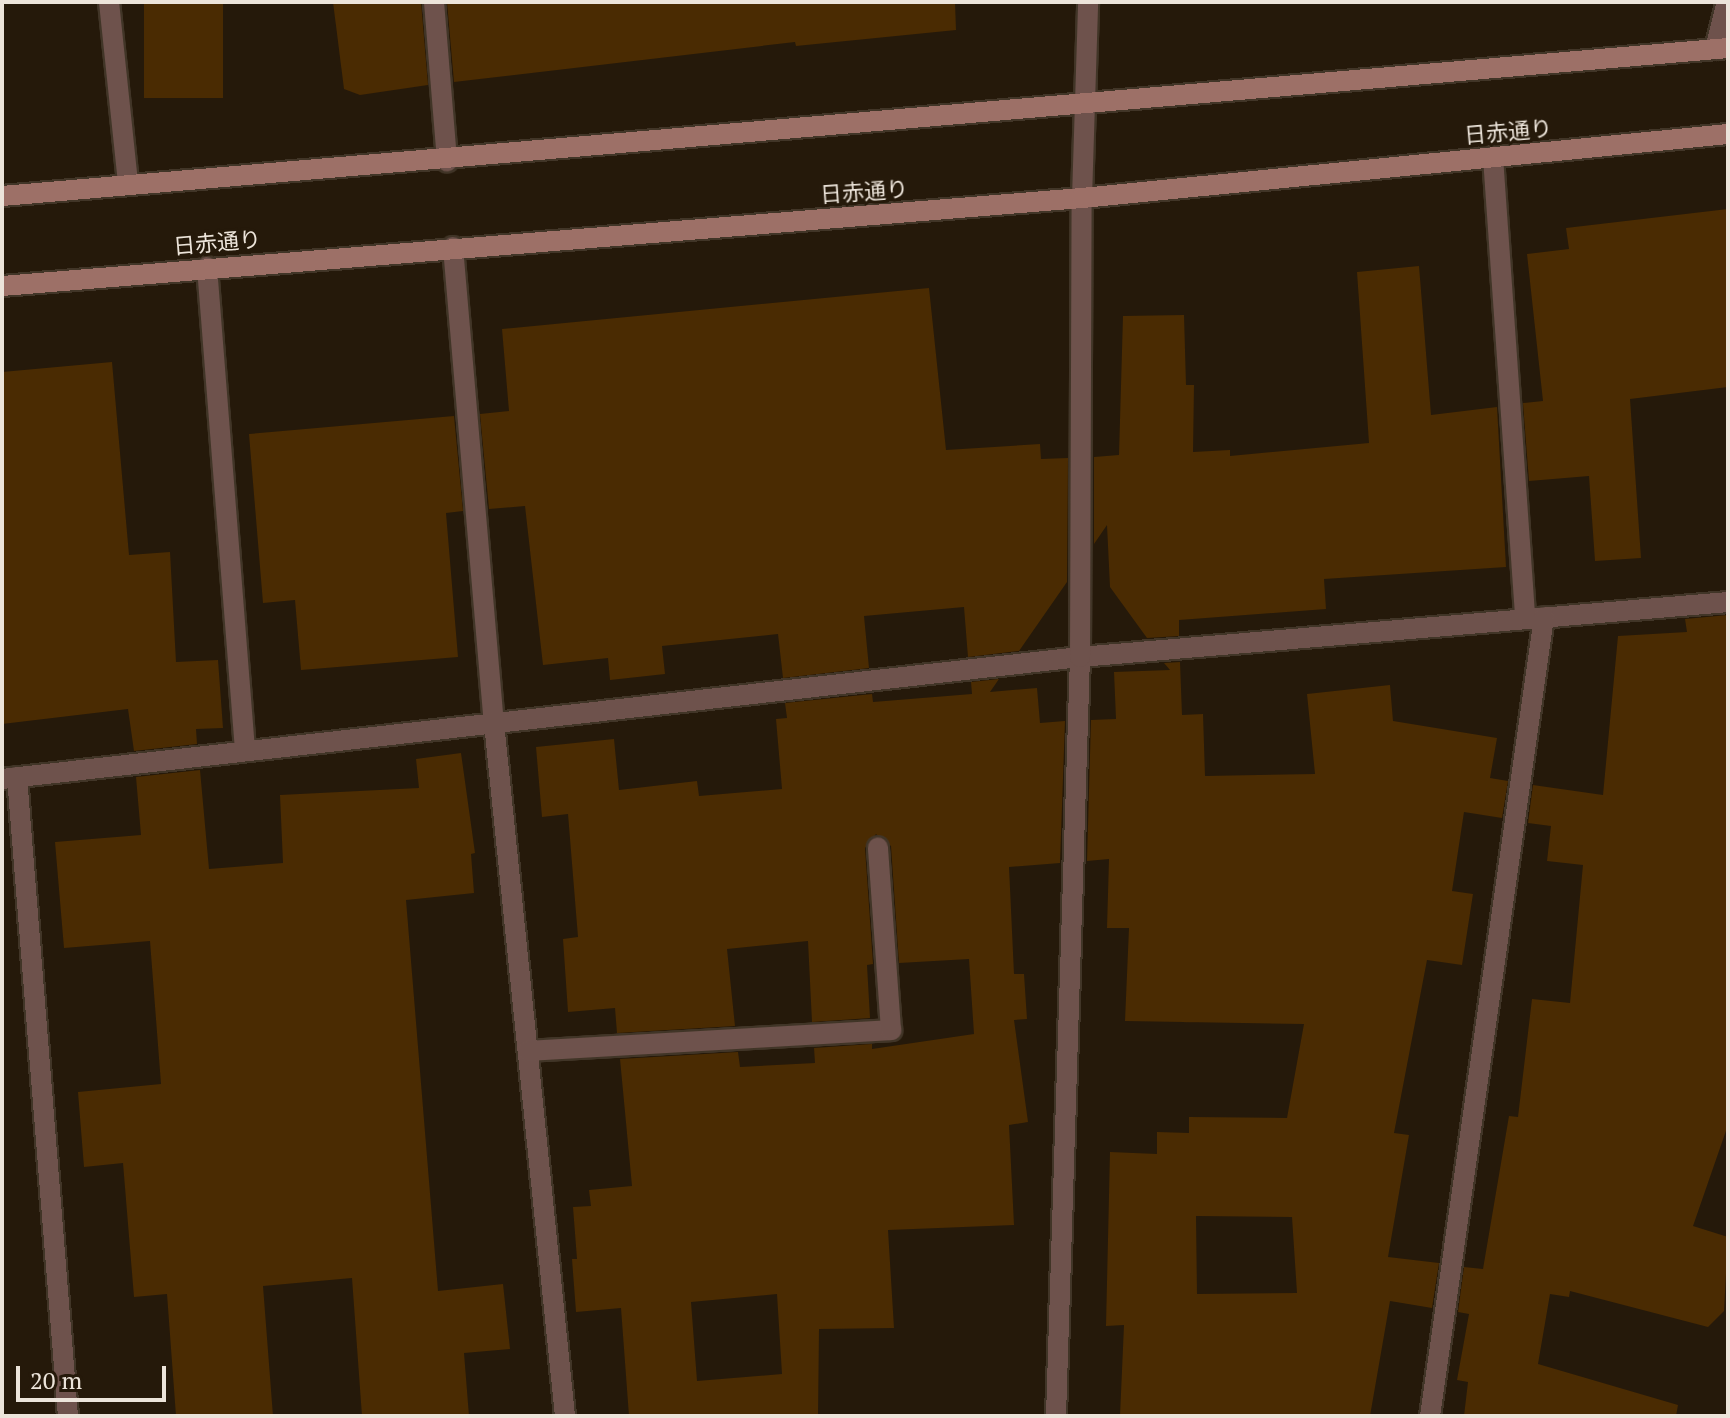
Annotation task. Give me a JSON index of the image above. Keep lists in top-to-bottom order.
{
  "streets": {
    "main road": ["日赤通り"]
  },
  "scale_bar": "20 m"
}
